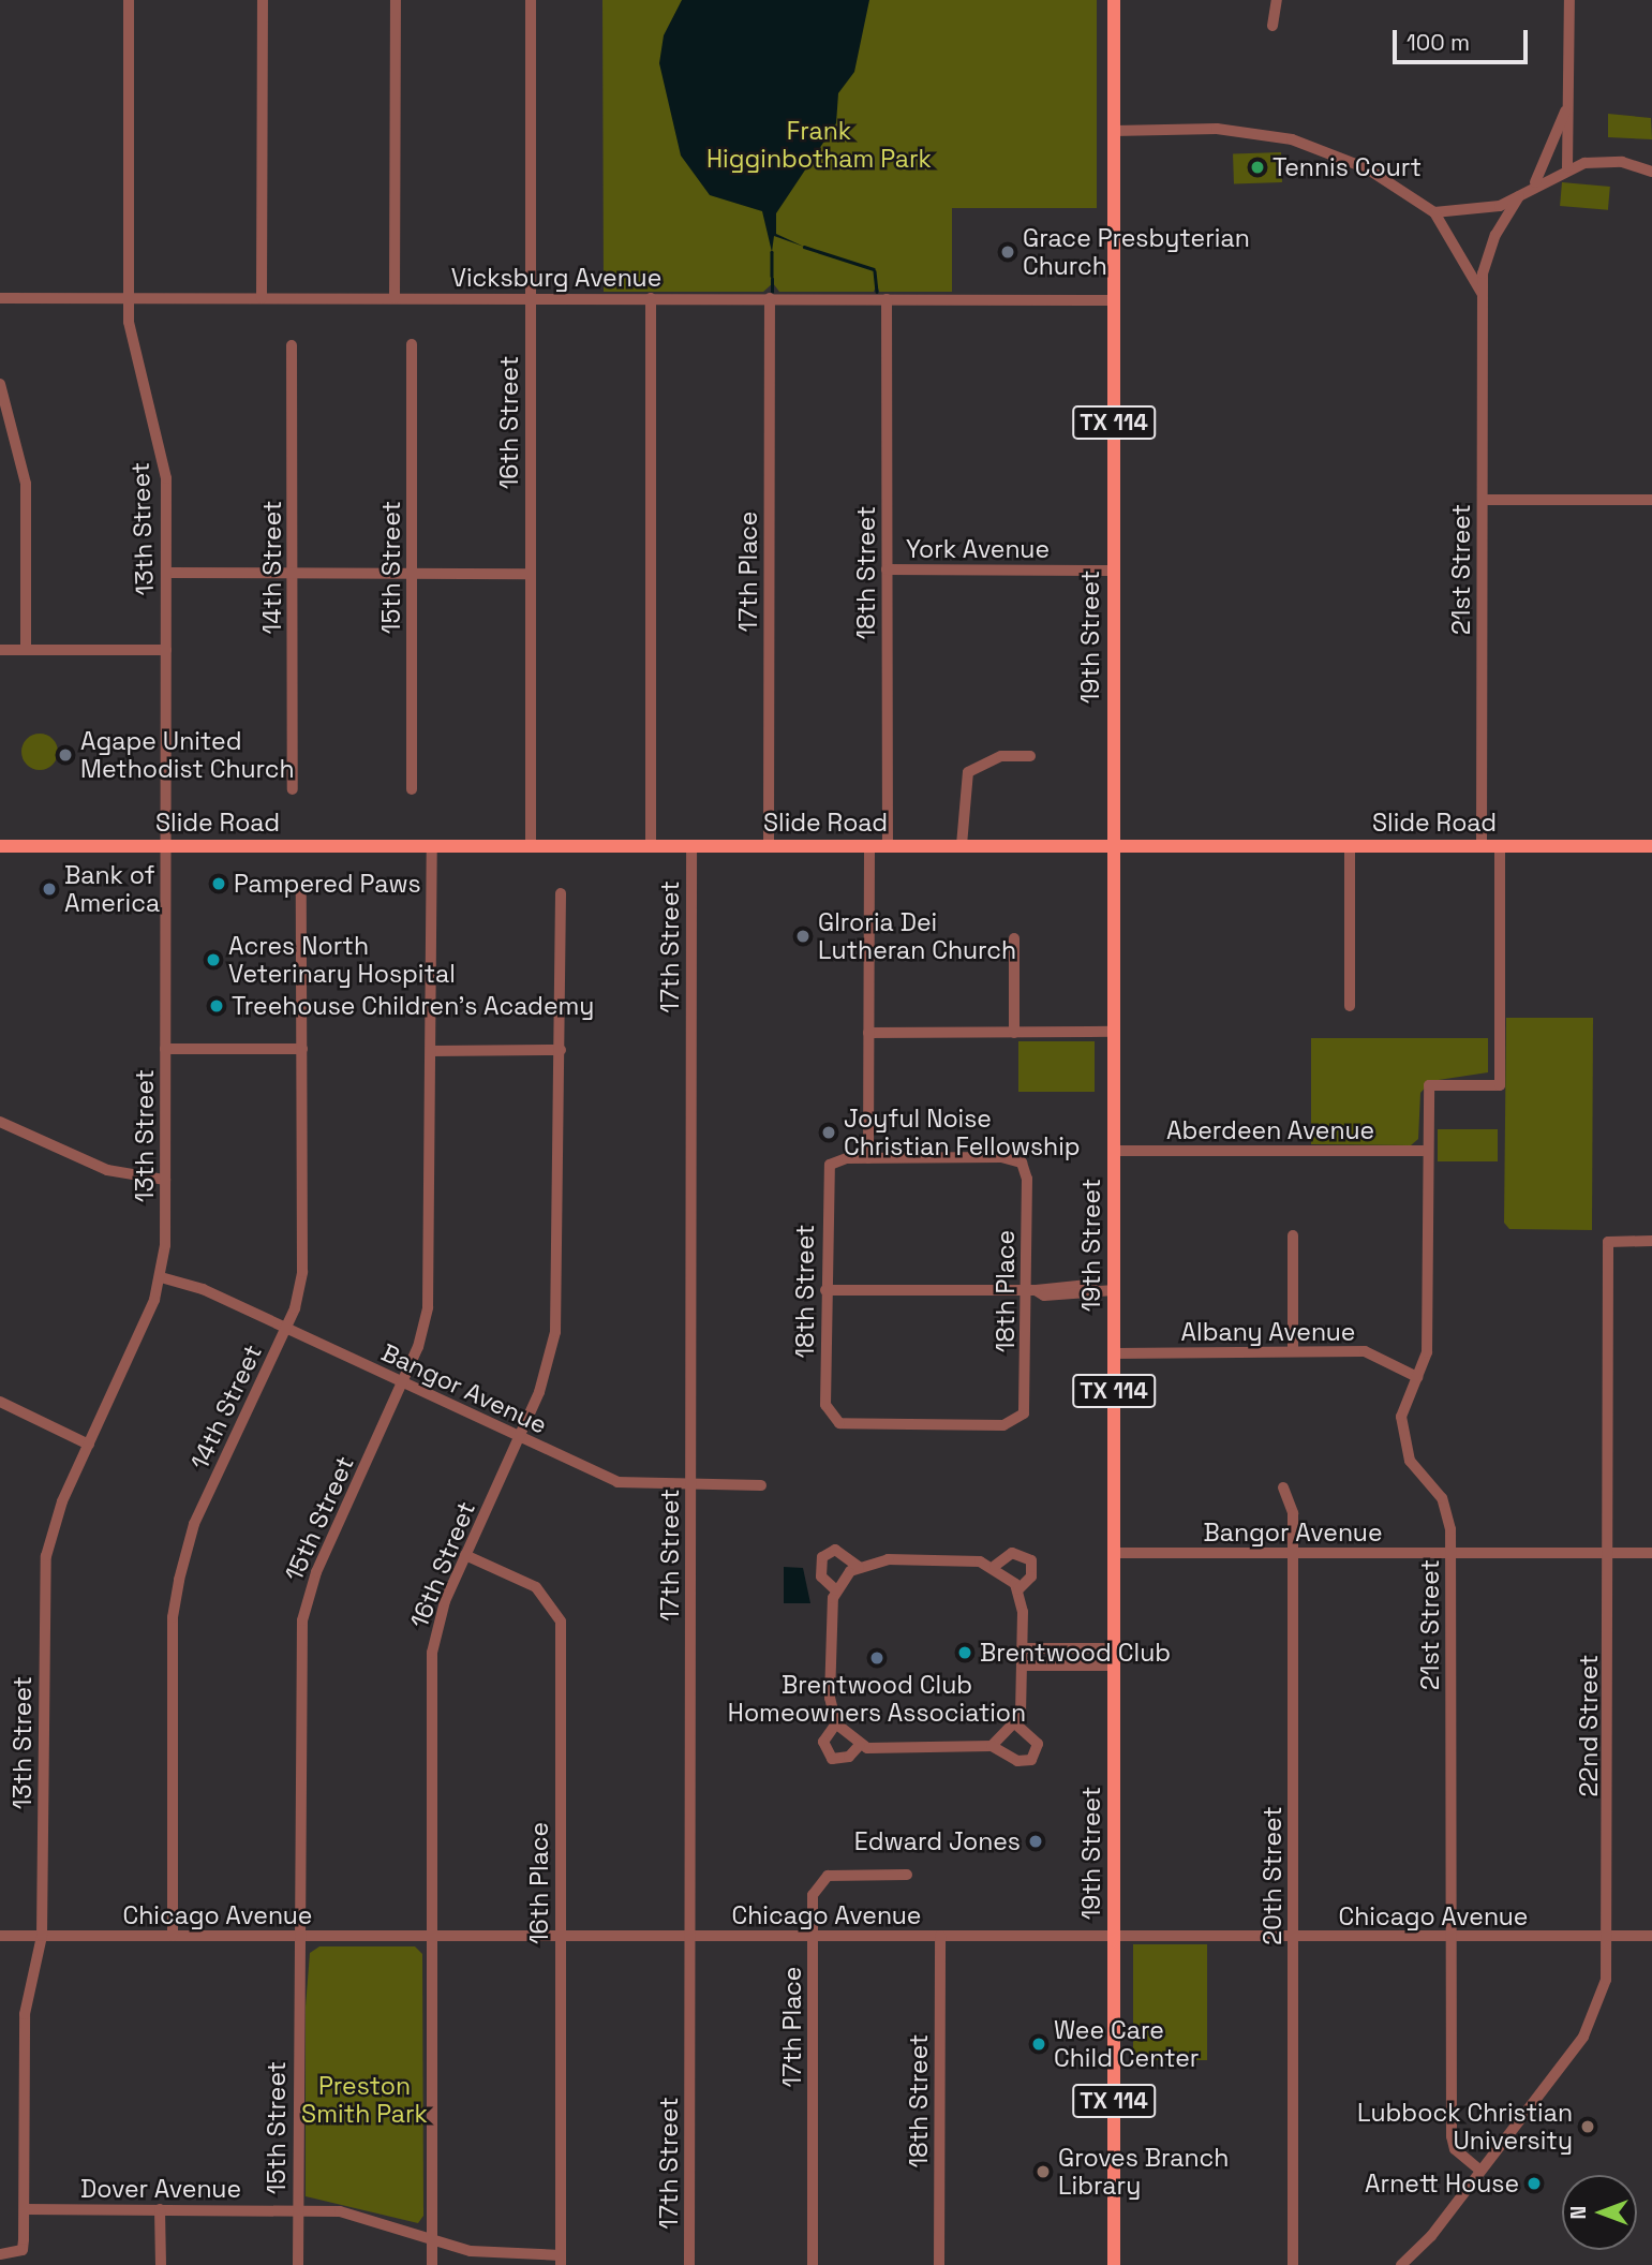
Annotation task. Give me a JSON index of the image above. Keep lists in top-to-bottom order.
{
  "streets": {
    "main road": ["TX 114", "19th Street", "Slide Road"],
    "street": [
      "Vicksburg Avenue",
      "16th Street",
      "13th Street",
      "York Avenue",
      "14th Street",
      "15th Street",
      "21st Street",
      "17th Place",
      "18th Street",
      "17th Street",
      "Aberdeen Avenue",
      "18th Place",
      "Albany Avenue",
      "Bangor Avenue",
      "22nd Street",
      "20th Street",
      "16th Place",
      "Chicago Avenue",
      "Dover Avenue"
    ]
  },
  "crossings": [
    ["Vicksburg Avenue", "16th Street"],
    ["Vicksburg Avenue", "13th Street"],
    ["Vicksburg Avenue", "17th Place"],
    ["Vicksburg Avenue", "18th Street"],
    ["Vicksburg Avenue", "19th Street"],
    ["Vicksburg Avenue", "17th Street"],
    ["16th Street", "Slide Road"],
    ["16th Street", "Bangor Avenue"],
    ["16th Street", "16th Place"],
    ["16th Street", "Chicago Avenue"],
    ["16th Street", "Dover Avenue"],
    ["13th Street", "Slide Road"],
    ["13th Street", "Bangor Avenue"],
    ["13th Street", "Chicago Avenue"],
    ["13th Street", "Dover Avenue"],
    ["York Avenue", "18th Street"],
    ["York Avenue", "19th Street"],
    ["14th Street", "Bangor Avenue"],
    ["14th Street", "Chicago Avenue"],
    ["15th Street", "Slide Road"],
    ["15th Street", "Bangor Avenue"],
    ["15th Street", "Chicago Avenue"],
    ["15th Street", "Dover Avenue"],
    ["21st Street", "Slide Road"],
    ["21st Street", "Aberdeen Avenue"],
    ["21st Street", "Albany Avenue"],
    ["21st Street", "Bangor Avenue"],
    ["21st Street", "22nd Street"],
    ["21st Street", "Chicago Avenue"],
    ["17th Place", "Slide Road"],
    ["17th Place", "Chicago Avenue"],
    ["18th Street", "Slide Road"],
    ["18th Street", "18th Place"],
    ["18th Street", "Chicago Avenue"],
    ["19th Street", "Slide Road"],
    ["19th Street", "Aberdeen Avenue"],
    ["19th Street", "Albany Avenue"],
    ["19th Street", "Bangor Avenue"],
    ["19th Street", "Chicago Avenue"],
    ["Slide Road", "17th Street"],
    ["17th Street", "Bangor Avenue"],
    ["17th Street", "Chicago Avenue"],
    ["Bangor Avenue", "22nd Street"],
    ["Bangor Avenue", "20th Street"],
    ["22nd Street", "Chicago Avenue"],
    ["20th Street", "Chicago Avenue"],
    ["16th Place", "Chicago Avenue"],
    ["16th Place", "Dover Avenue"]
  ],
  "parks": ["Frank Higginbotham Park", "Preston Smith Park"],
  "places": [
    "Tennis Court",
    "Grace Presbyterian Church",
    "Agape United Methodist Church",
    "Pampered Paws",
    "Bank of America",
    "Glroria Dei Lutheran Church",
    "Acres North Veterinary Hospital",
    "Treehouse Children's Academy",
    "Joyful Noise Christian Fellowship",
    "Brentwood Club",
    "Brentwood Club Homeowners Association",
    "Edward Jones",
    "Wee Care Child Center",
    "Lubbock Christian University",
    "Groves Branch Library",
    "Arnett House"
  ],
  "scale_bar": "100 m",
  "north": "left"
}
